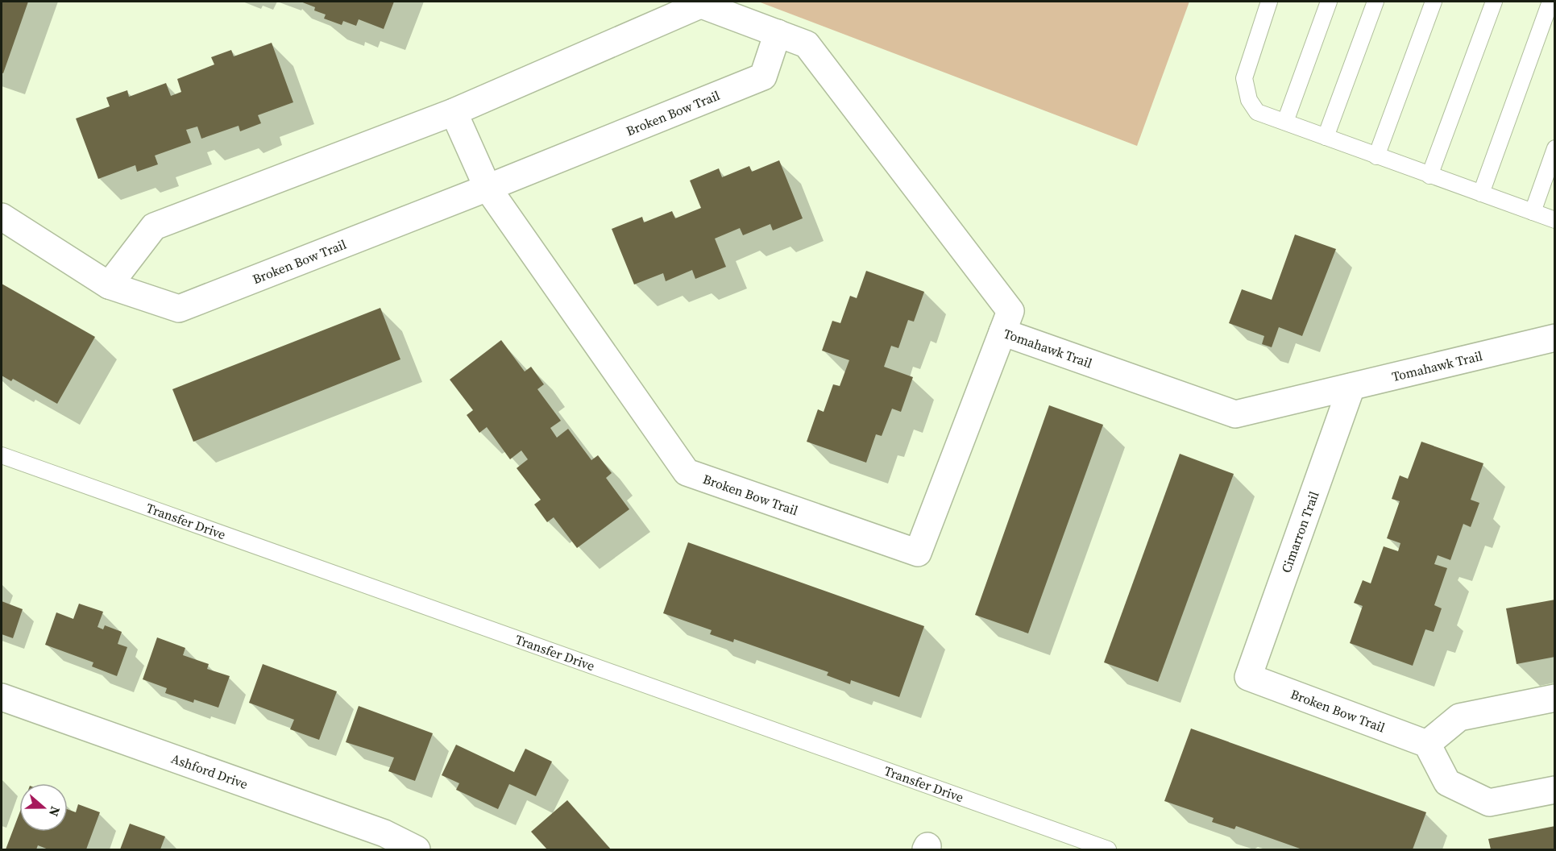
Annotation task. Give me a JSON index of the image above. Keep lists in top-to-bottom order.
{
  "streets": {
    "street": [
      "Broken Bow Trail",
      "Tomahawk Trail",
      "Cimarron Trail",
      "Ashford Drive"
    ],
    "lane": ["Transfer Drive"]
  },
  "crossings": [
    ["Broken Bow Trail", "Tomahawk Trail"],
    ["Broken Bow Trail", "Cimarron Trail"],
    ["Tomahawk Trail", "Cimarron Trail"]
  ],
  "north": "right"
}
